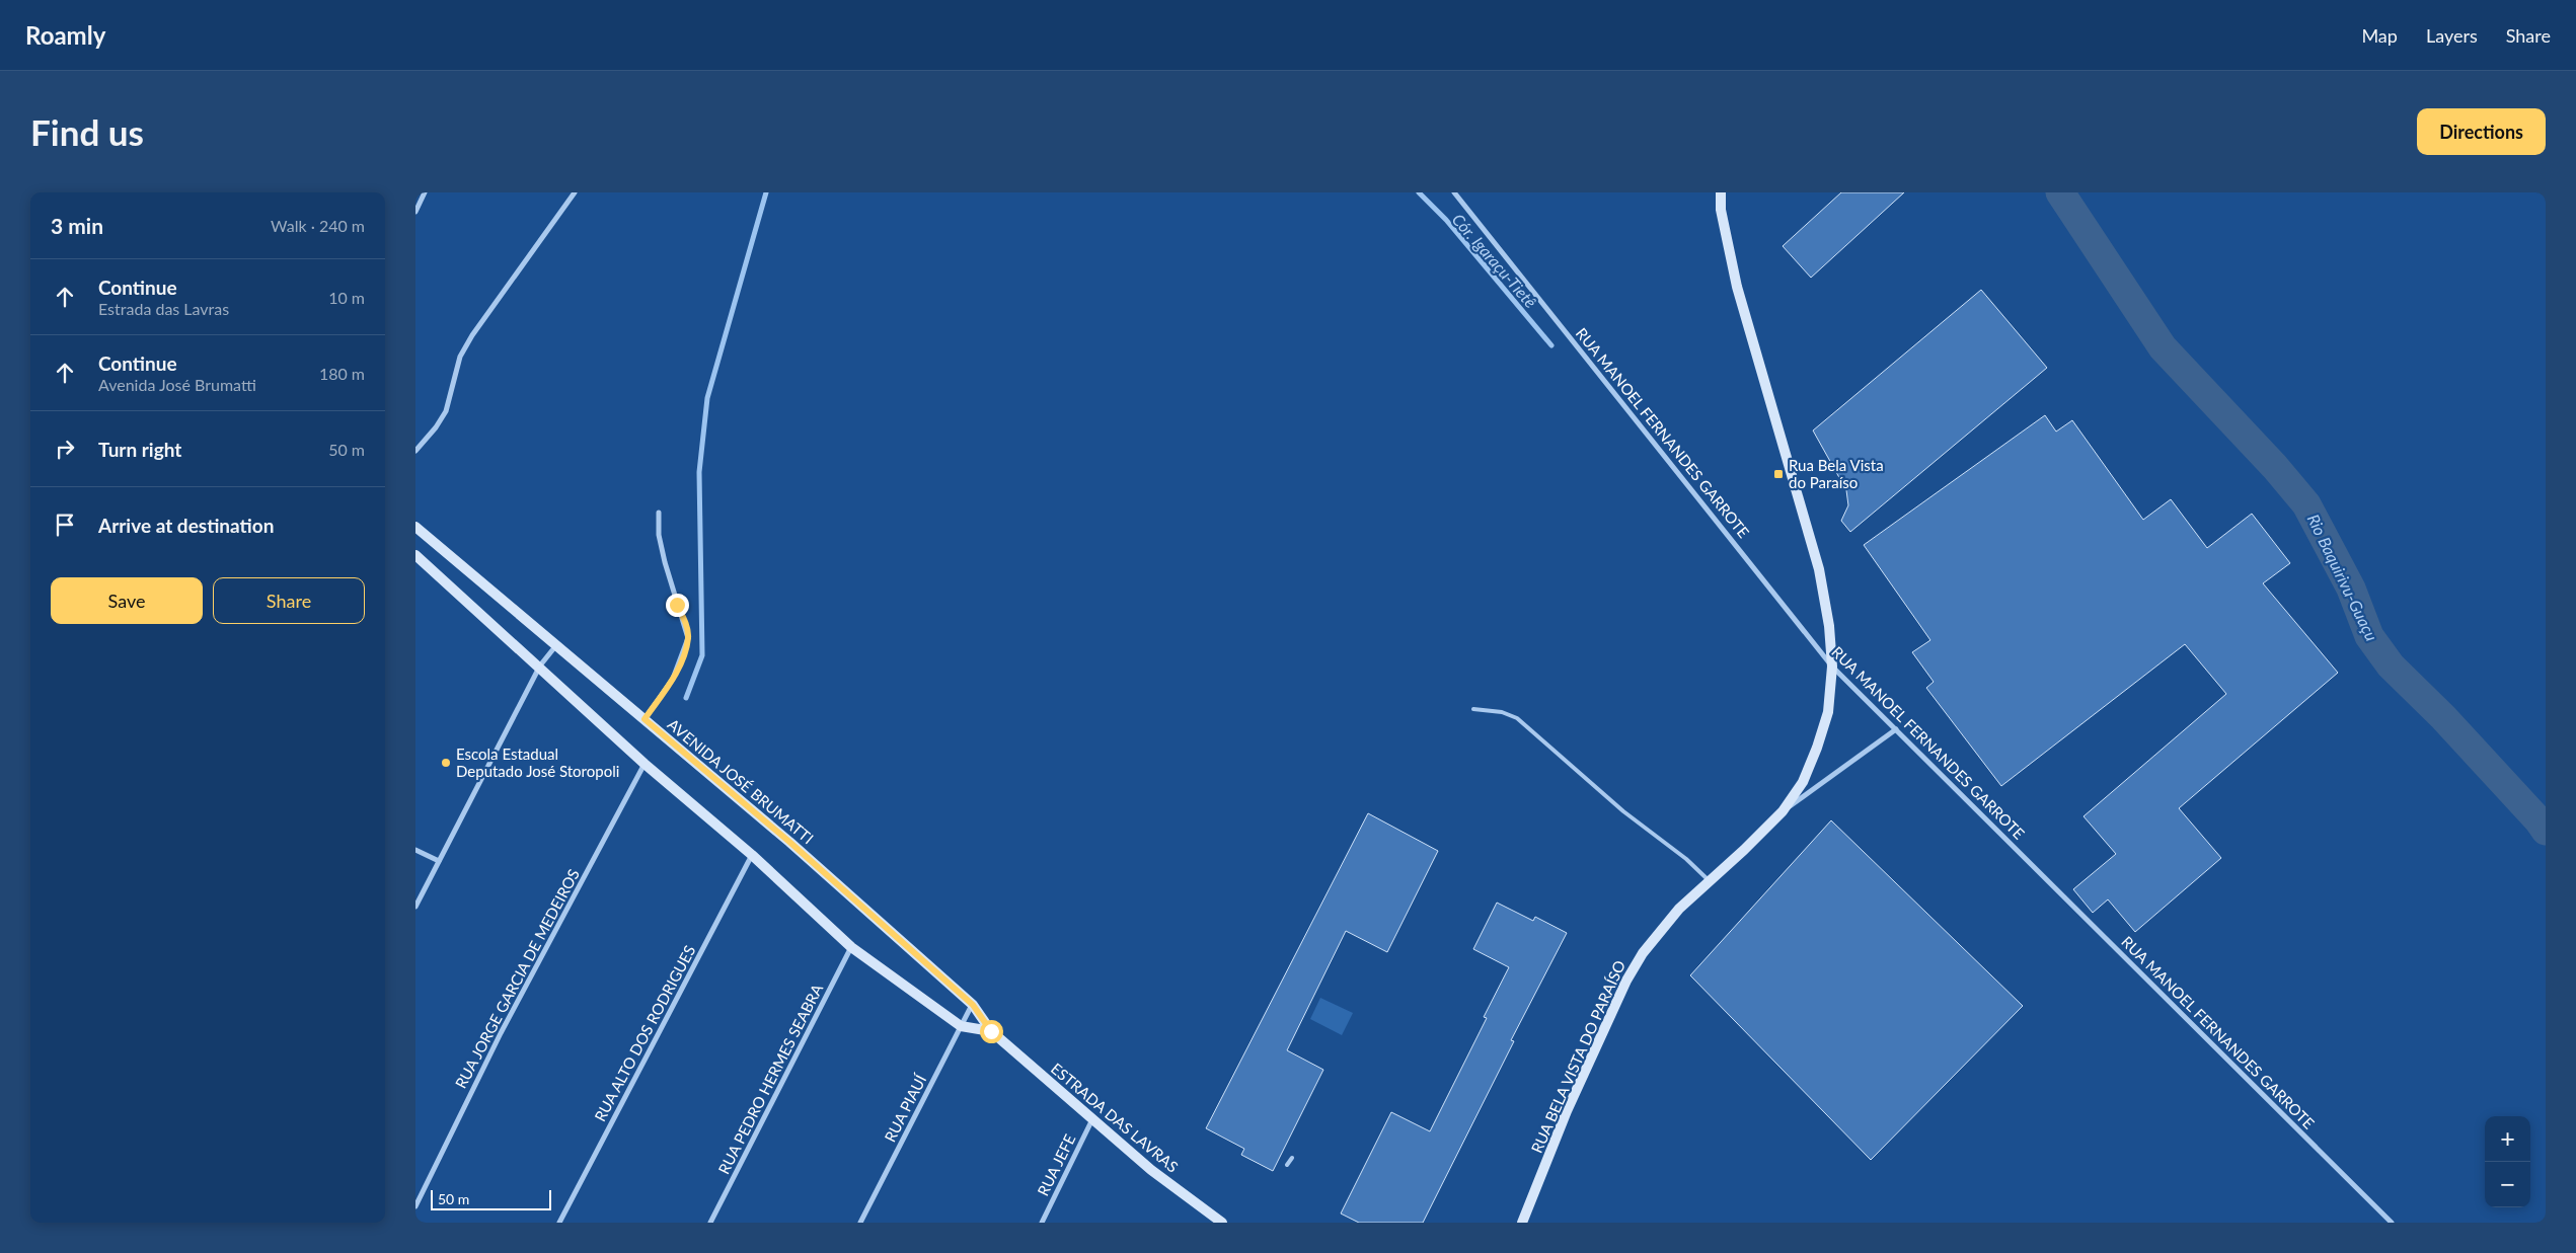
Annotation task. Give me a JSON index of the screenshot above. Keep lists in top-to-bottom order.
{
  "streets": {
    "main road": ["AVENIDA JOSÉ BRUMATTI", "RUA BELA VISTA DO PARAÍSO", "ESTRADA DAS LAVRAS"],
    "street": [
      "RUA MANOEL FERNANDES GARROTE",
      "RUA JORGE GARCIA DE MEDEIROS",
      "RUA ALTO DOS RODRIGUES",
      "RUA PEDRO HERMES SEABRA",
      "RUA PIAUÍ",
      "RUA JEFE"
    ]
  },
  "crossings": [
    ["RUA MANOEL FERNANDES GARROTE", "RUA BELA VISTA DO PARAÍSO"],
    ["AVENIDA JOSÉ BRUMATTI", "RUA PIAUÍ"],
    ["AVENIDA JOSÉ BRUMATTI", "ESTRADA DAS LAVRAS"],
    ["RUA PIAUÍ", "ESTRADA DAS LAVRAS"],
    ["ESTRADA DAS LAVRAS", "RUA JEFE"]
  ],
  "water": ["Cór. Igaraçu-Tietê", "Rio Baquirivu-Guaçu"],
  "places": {
    "transit": ["Rua Bela Vista do Paraíso"],
    "other": ["Escola Estadual Deputado José Storopoli"]
  },
  "scale_bar": "50 m",
  "page": {
    "header": "Roamly",
    "nav": ["Map", "Layers", "Share"],
    "buttons": [
      "Directions",
      ["Save", "Share"]
    ],
    "title": "Find us",
    "heading": ["3 min", "Walk · 240 m"],
    "list": [
      ["Continue", "Estrada das Lavras", "10 m"],
      ["Continue", "Avenida José Brumatti", "180 m"],
      ["Turn right", "50 m"],
      "Arrive at destination"
    ],
    "map_buttons": ["+", "−"],
    "scale": "50 m"
  }
}
